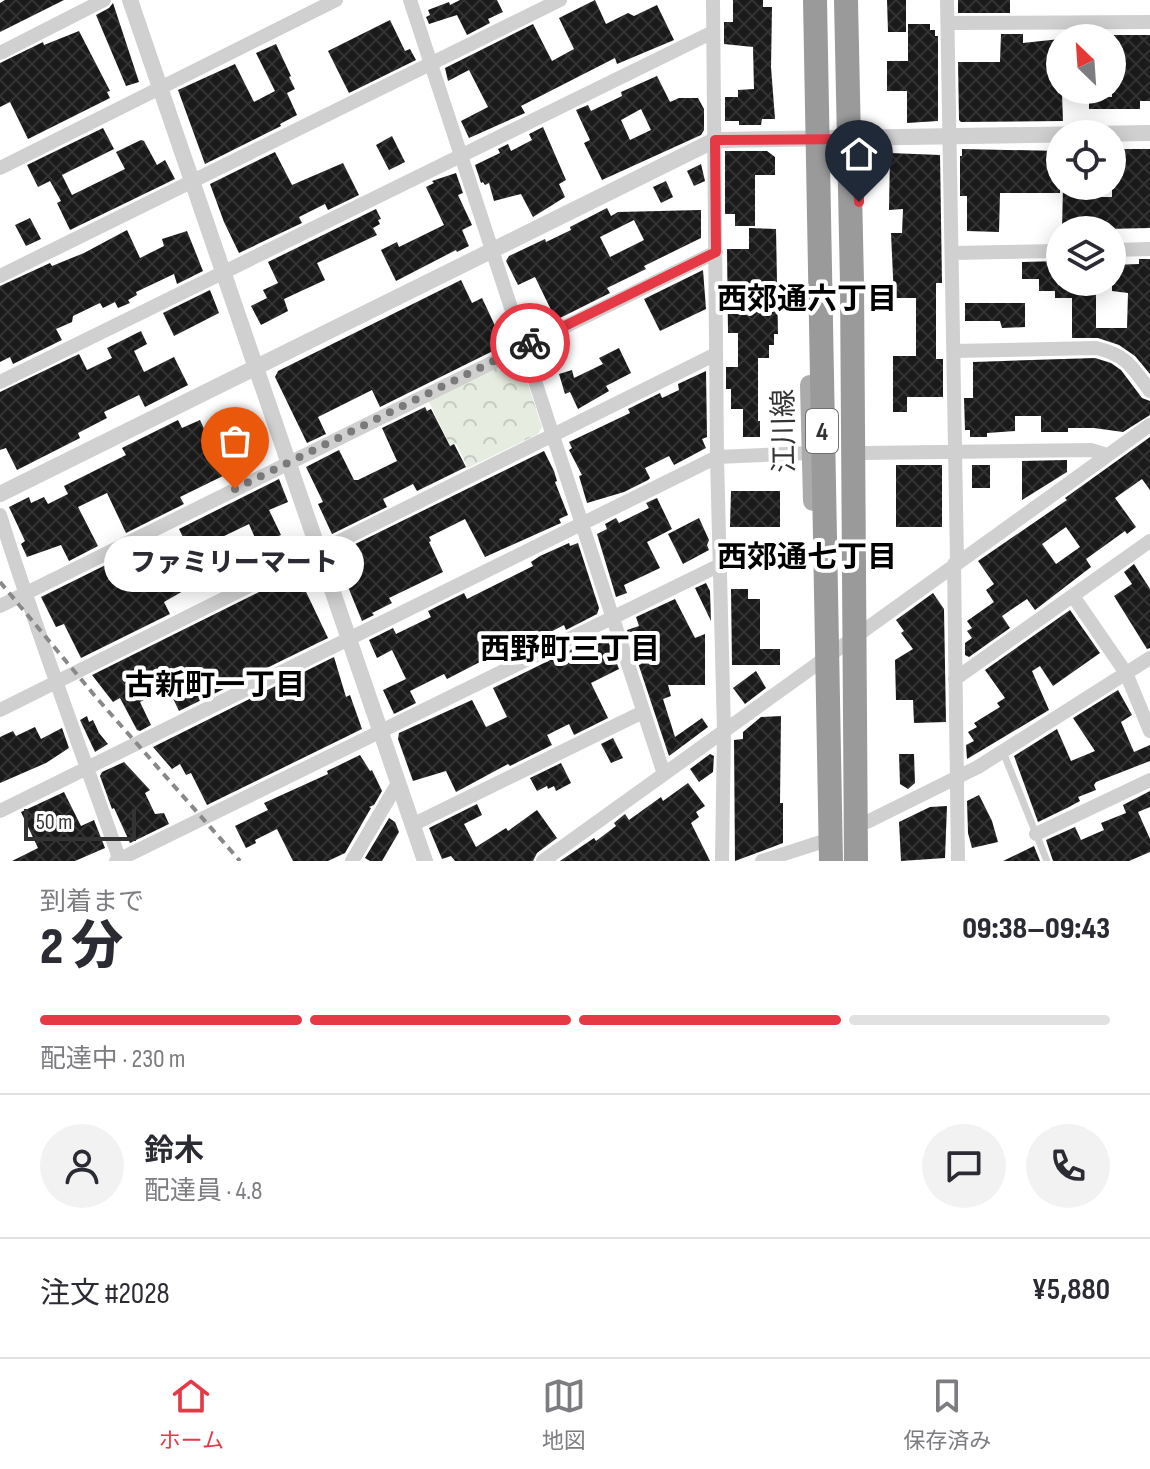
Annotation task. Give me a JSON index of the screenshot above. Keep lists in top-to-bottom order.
{
  "streets": {
    "highway": ["4"],
    "main road": ["江川線"]
  },
  "crossings": [
    ["江川線", "4"]
  ],
  "districts": [
    "西郊通六丁目",
    "西郊通七丁目",
    "西野町三丁目",
    "古新町一丁目"
  ],
  "places": ["ファミリーマート"],
  "scale_bar": "50 m",
  "north": "top left",
  "page": {
    "bubble": "ファミリーマート",
    "scale": "50 m",
    "heading": ["2 分", "到着まで", "09:38–09:43"],
    "panel": [
      "鈴木",
      "配達員 · 4.8",
      "注文 #2028",
      "¥5,880"
    ],
    "bar": "配達中 · 230 m",
    "tabs": ["ホーム", "地図", "保存済み"]
  }
}
